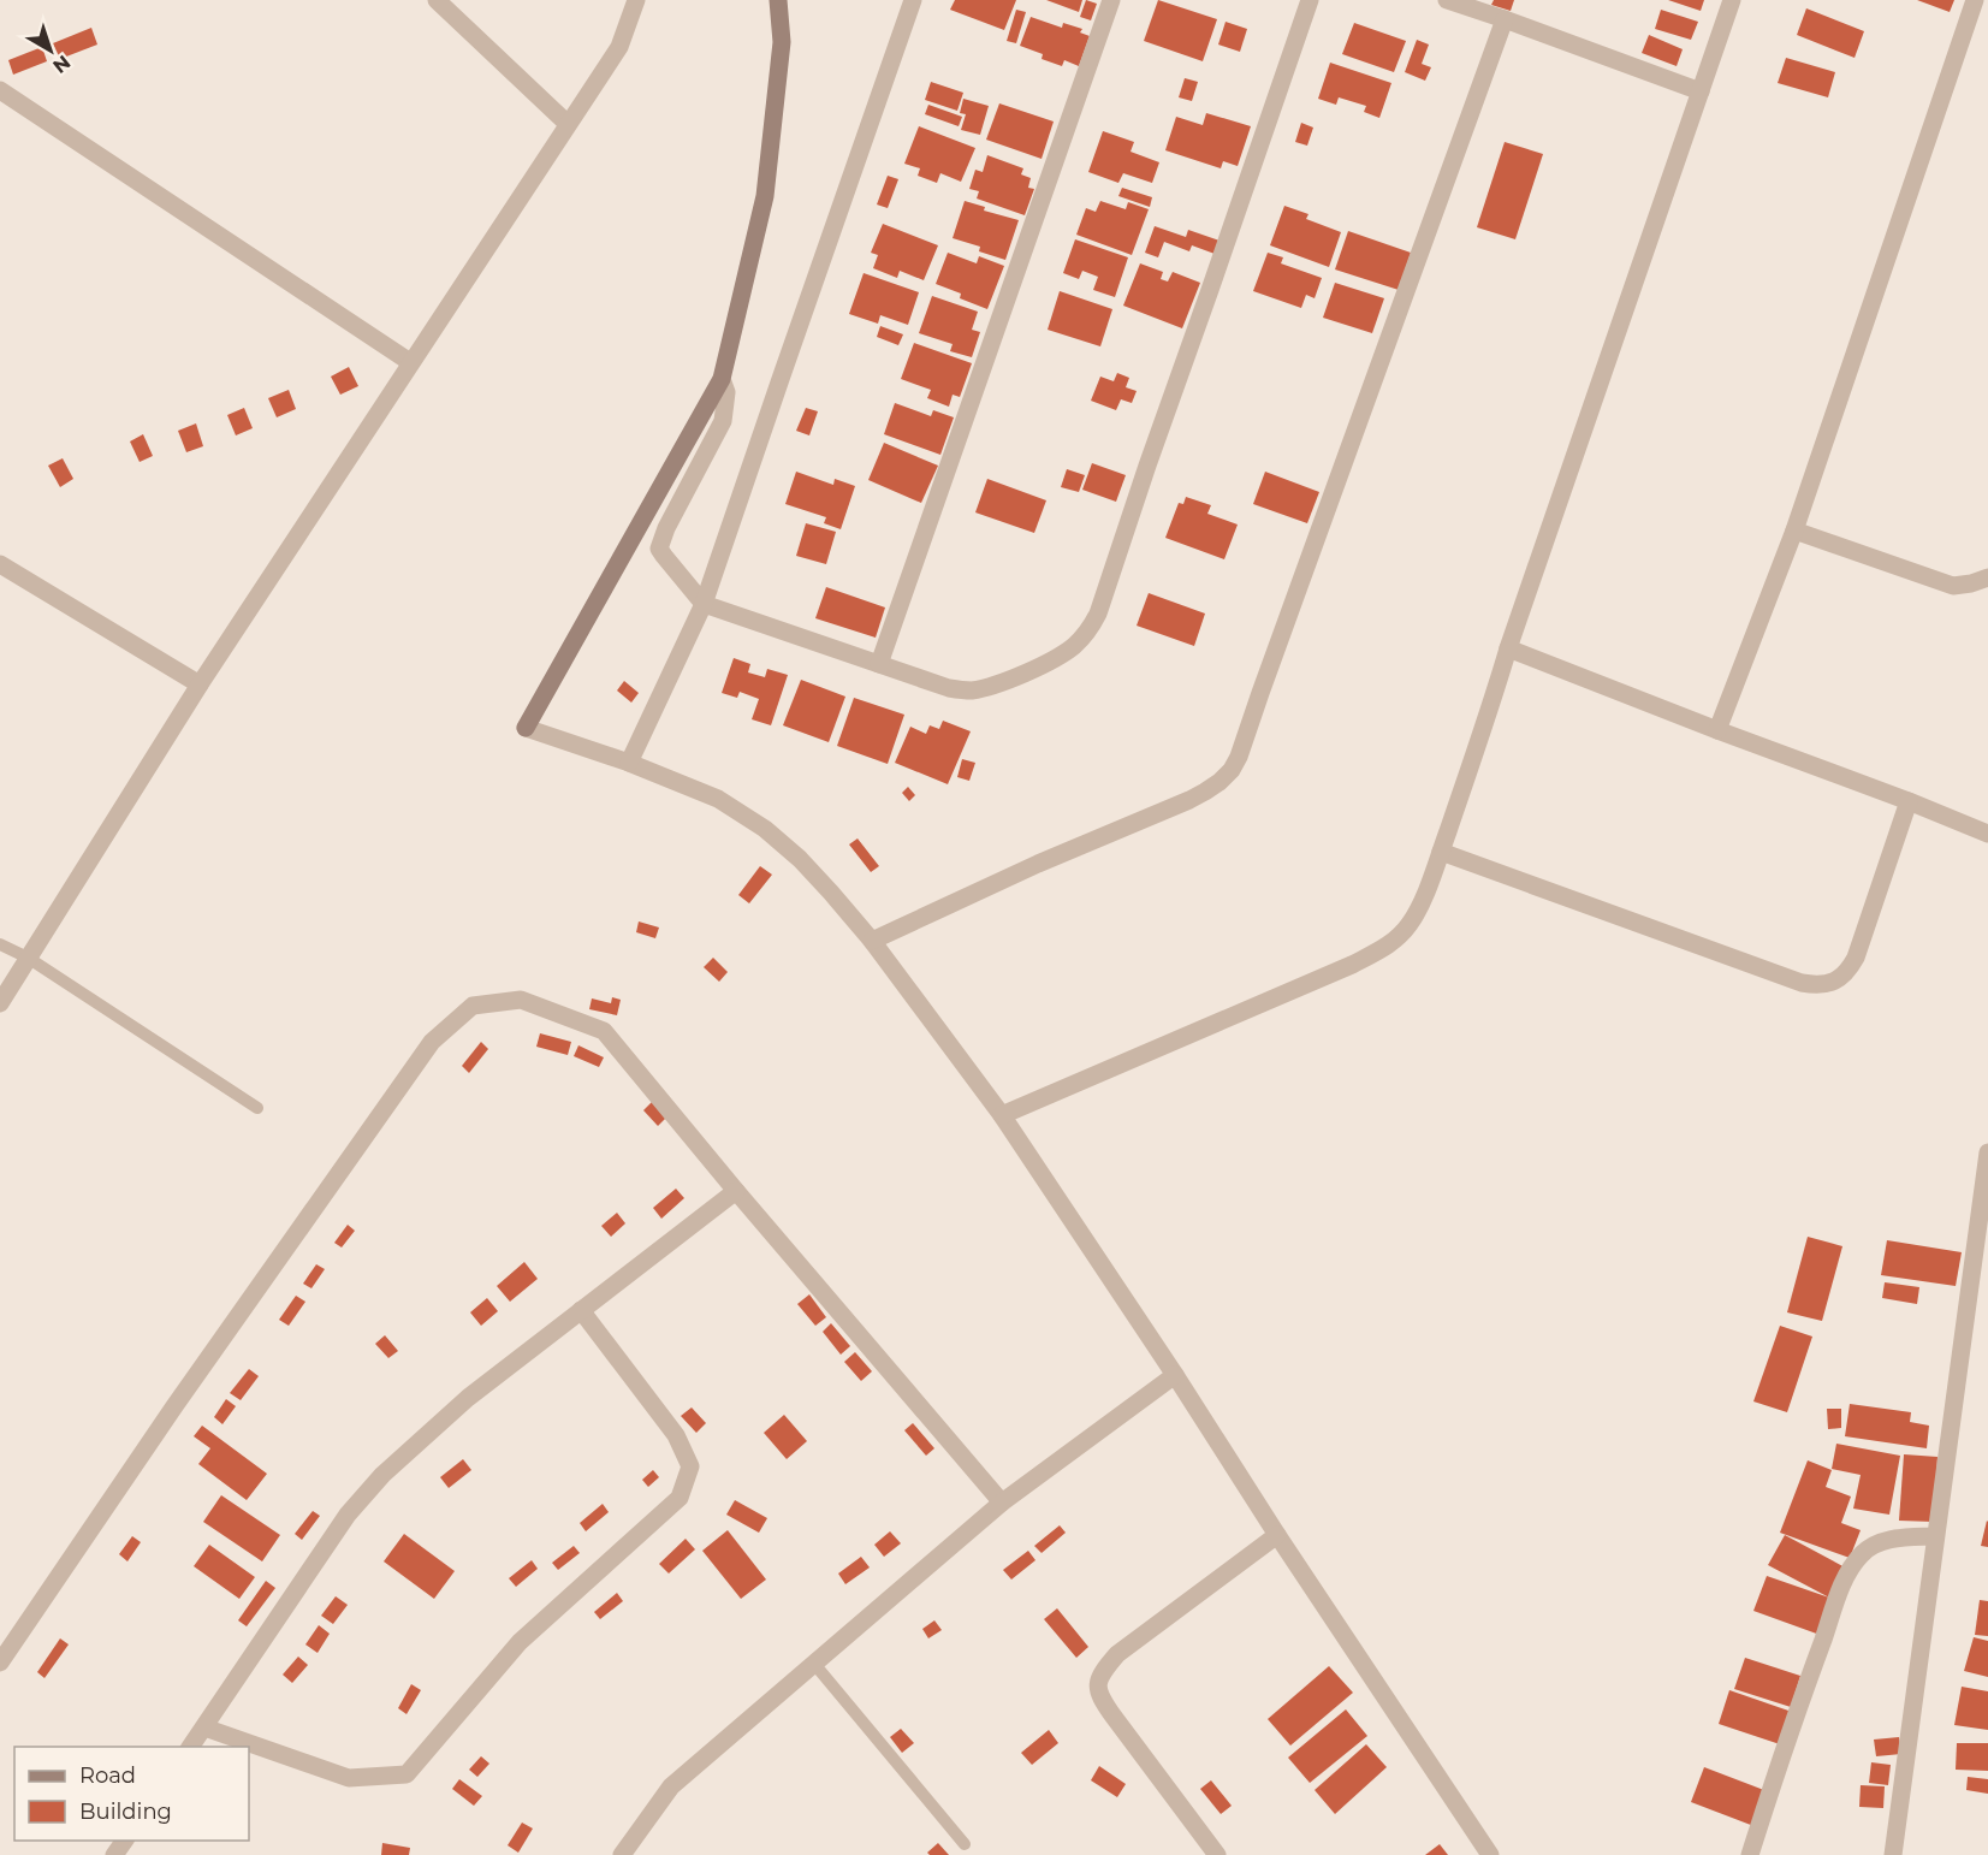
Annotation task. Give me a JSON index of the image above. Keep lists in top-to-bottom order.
{
  "legend": ["Road", "Building"],
  "north": "bottom right"
}
